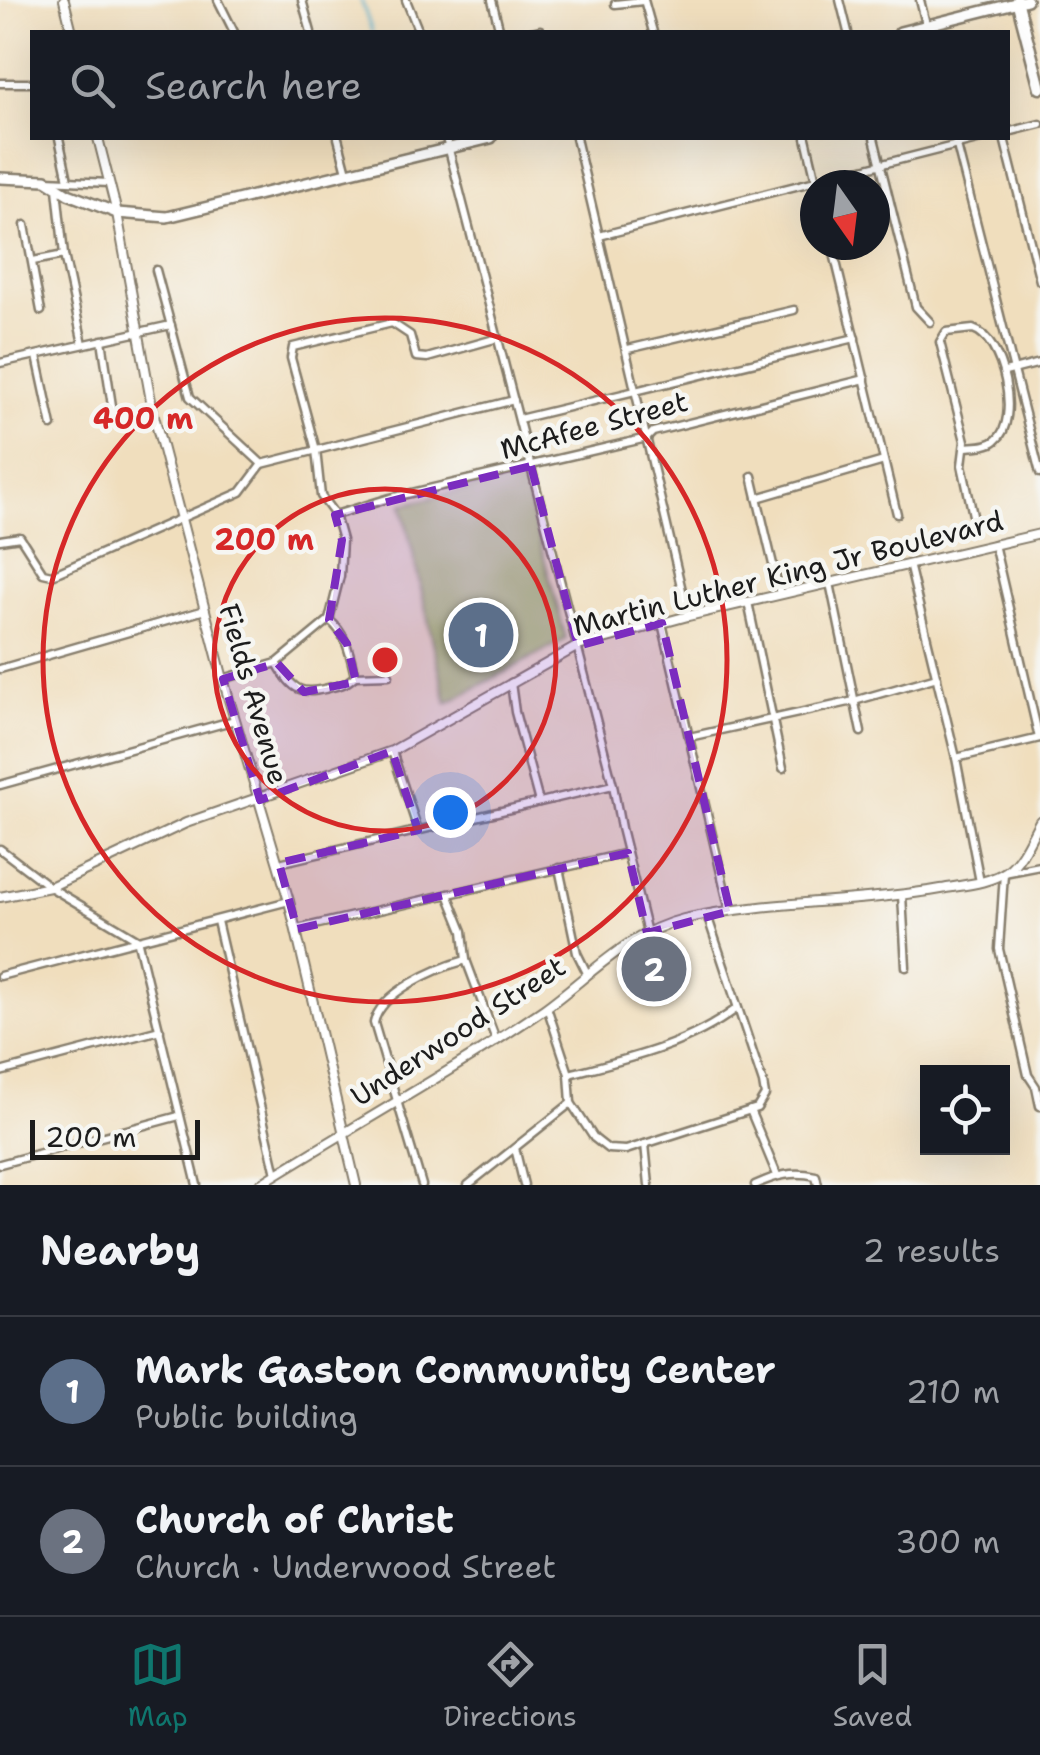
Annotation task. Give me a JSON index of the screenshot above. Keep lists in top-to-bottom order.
{
  "streets": {
    "street": [
      "McAfee Street",
      "Martin Luther King Jr Boulevard",
      "Fields Avenue",
      "Underwood Street"
    ]
  },
  "crossings": [
    ["Martin Luther King Jr Boulevard", "Fields Avenue"],
    ["Fields Avenue", "Underwood Street"]
  ],
  "scale_bar": "200 m",
  "north": "bottom",
  "page": {
    "search": "Search here",
    "pins": ["1", "2"],
    "scale": "200 m",
    "heading": ["Nearby", "2 results"],
    "list": [
      {
        "mark": "1",
        "name": "Mark Gaston Community Center",
        "note": "Public building",
        "value": "210 m"
      },
      {
        "mark": "2",
        "name": "Church of Christ",
        "note": "Church · Underwood Street",
        "value": "300 m"
      }
    ],
    "nav": ["Map", "Directions", "Saved"]
  },
  "rings": ["400 m", "200 m"]
}
